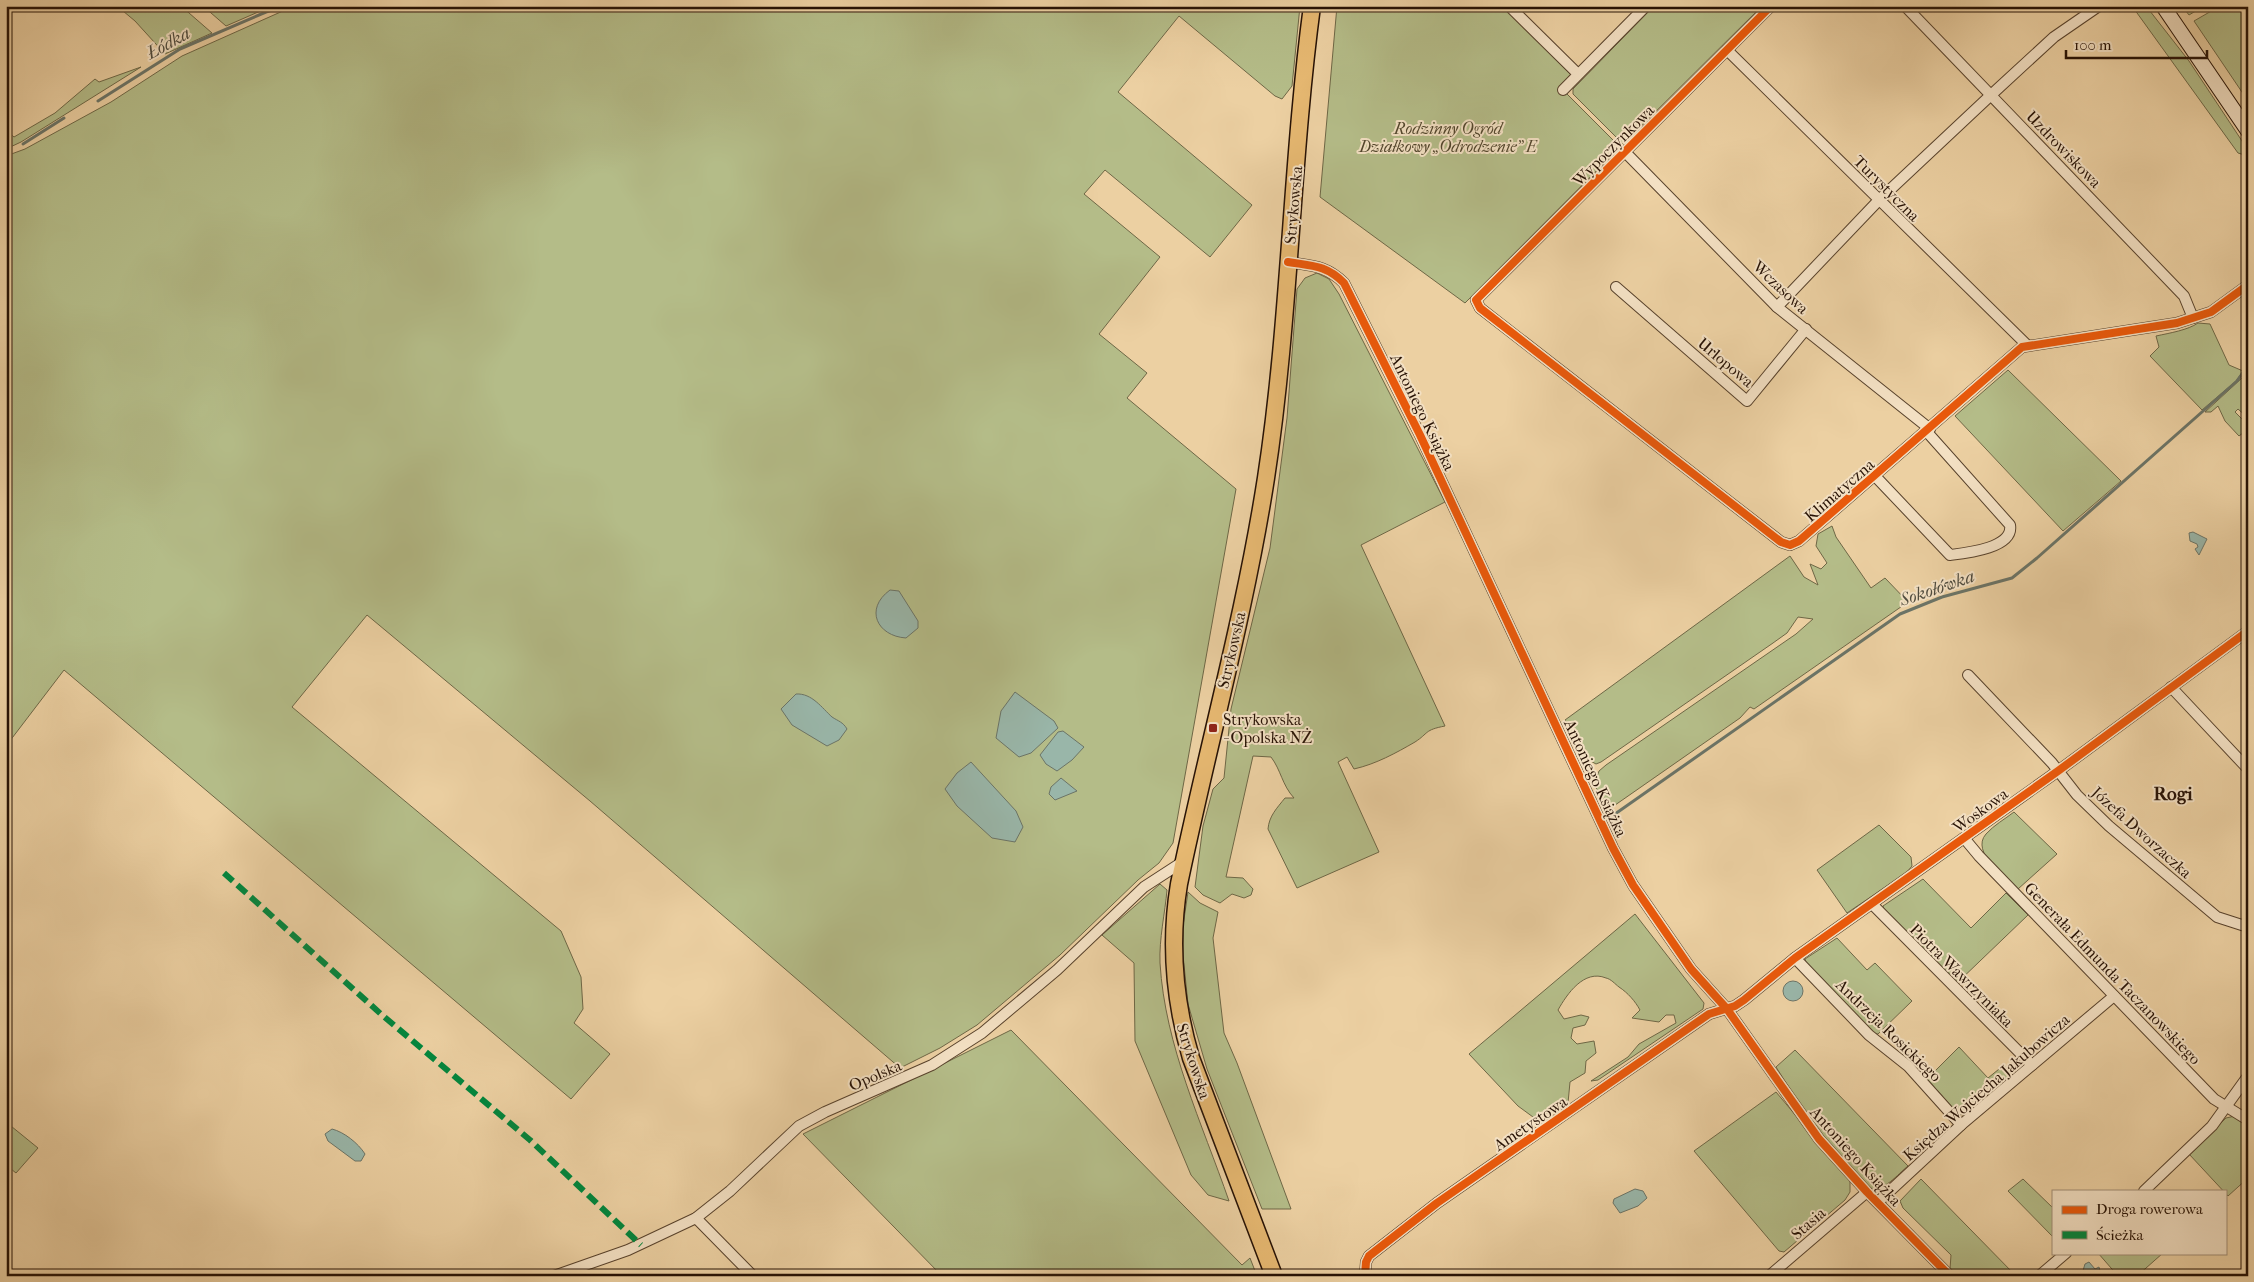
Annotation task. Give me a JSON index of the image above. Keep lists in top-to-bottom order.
{
  "streets": {
    "main road": ["Strykowska"],
    "street": [
      "Wypoczynkowa",
      "Uzdrowiskowa",
      "Turystyczna",
      "Wczasowa",
      "Urlopowa",
      "Antoniego Książka",
      "Klimatyczna",
      "Woskowa",
      "Józefa Dworzaczka",
      "Generała Edmunda Taczanowskiego",
      "Piotra Wawrzyniaka",
      "Andrzeja Rosickiego",
      "Opolska",
      "Księdza Wojciecha Jakubowicza",
      "Ametystowa",
      "Stasia"
    ]
  },
  "crossings": [
    ["Wypoczynkowa", "Turystyczna"],
    ["Wypoczynkowa", "Wczasowa"],
    ["Wypoczynkowa", "Klimatyczna"],
    ["Turystyczna", "Klimatyczna"],
    ["Strykowska", "Antoniego Książka"],
    ["Strykowska", "Opolska"],
    ["Wczasowa", "Urlopowa"],
    ["Wczasowa", "Klimatyczna"],
    ["Antoniego Książka", "Woskowa"],
    ["Antoniego Książka", "Księdza Wojciecha Jakubowicza"],
    ["Antoniego Książka", "Ametystowa"],
    ["Antoniego Książka", "Stasia"],
    ["Woskowa", "Józefa Dworzaczka"],
    ["Woskowa", "Generała Edmunda Taczanowskiego"],
    ["Woskowa", "Piotra Wawrzyniaka"],
    ["Woskowa", "Andrzeja Rosickiego"],
    ["Woskowa", "Ametystowa"],
    ["Generała Edmunda Taczanowskiego", "Księdza Wojciecha Jakubowicza"],
    ["Piotra Wawrzyniaka", "Księdza Wojciecha Jakubowicza"],
    ["Andrzeja Rosickiego", "Księdza Wojciecha Jakubowicza"]
  ],
  "districts": ["Rogi"],
  "water": ["Łódka", "Sokołówka"],
  "parks": ["Rodzinny Ogród Działkowy „Odrodzenie” E"],
  "places": {
    "transit": ["Strykowska - Opolska NŻ"]
  },
  "legend": ["Droga rowerowa", "Ścieżka"],
  "scale_bar": "100 m"
}
